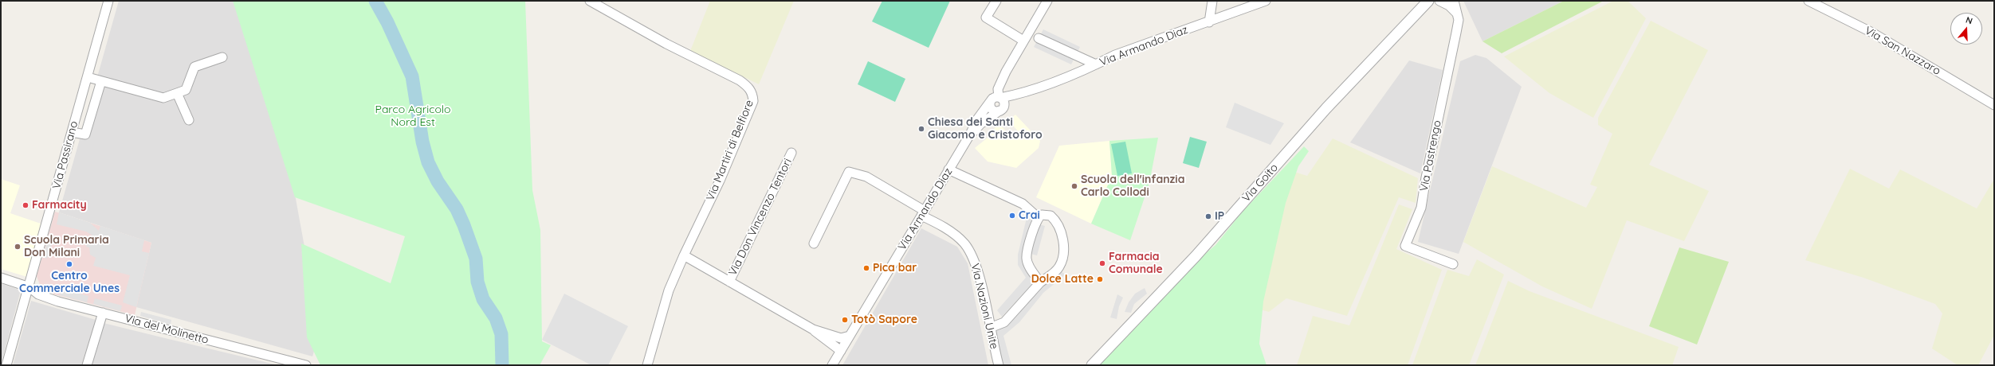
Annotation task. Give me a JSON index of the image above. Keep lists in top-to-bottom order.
{
  "streets": {
    "street": [
      "Via Armando Diaz",
      "Via San Nazzaro",
      "Via Martiri di Belfiore",
      "Via Passirano",
      "Via Pastrengo",
      "Via Goito",
      "Via Don Vincenzo Tentori",
      "Via Nazioni Unite",
      "Via del Molinetto"
    ]
  },
  "crossings": [
    ["Via Armando Diaz", "Via Don Vincenzo Tentori"],
    ["Via Armando Diaz", "Via Nazioni Unite"],
    ["Via Martiri di Belfiore", "Via Don Vincenzo Tentori"],
    ["Via Passirano", "Via del Molinetto"]
  ],
  "parks": ["Parco Agricolo Nord Est"],
  "places": [
    "Chiesa dei Santi Giacomo e Cristoforo",
    "Scuola dell'infanzia Carlo Collodi",
    "Farmacity",
    "Crai",
    "IP",
    "Scuola Primaria Don Milani",
    "Farmacia Comunale",
    "Centro Commerciale Unes",
    "Pica bar",
    "Dolce Latte",
    "Totò Sapore"
  ],
  "north": "top"
}
